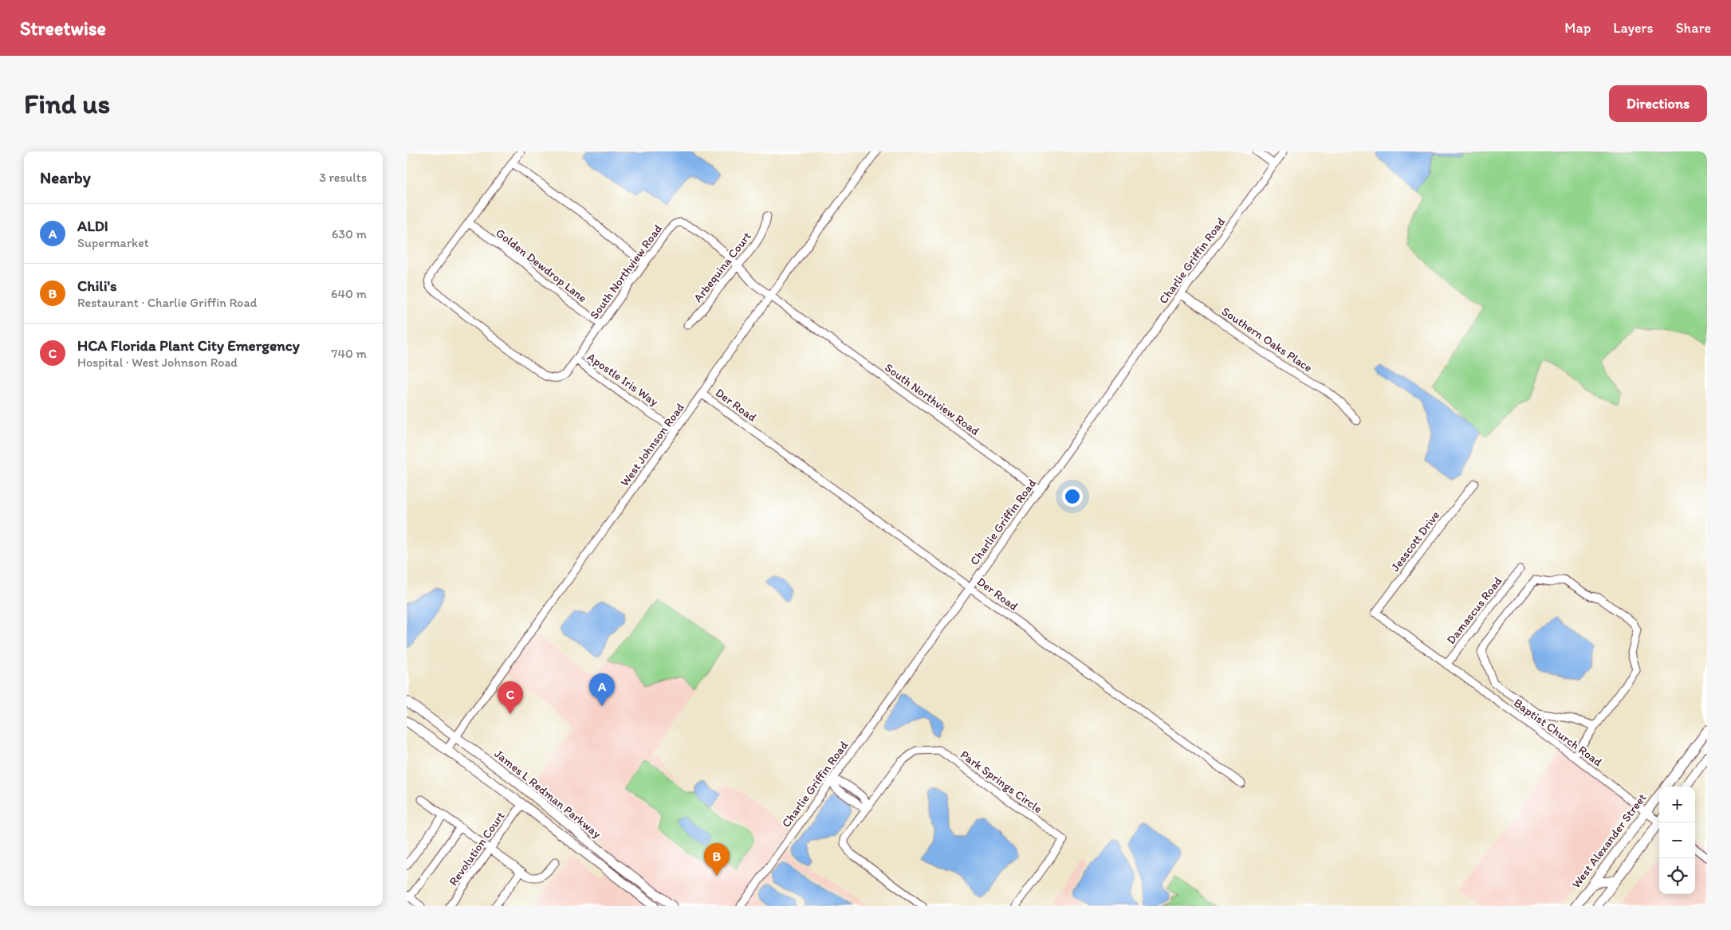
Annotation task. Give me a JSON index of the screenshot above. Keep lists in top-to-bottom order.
{
  "streets": {
    "main road": ["James L Redman Parkway", "West Alexander Street"],
    "street": [
      "Charlie Griffin Road",
      "Golden Dewdrop Lane",
      "Arbequina Court",
      "South Northview Road",
      "Southern Oaks Place",
      "Apostle Iris Way",
      "Der Road",
      "West Johnson Road",
      "Jesscott Drive",
      "Damascus Road",
      "Baptist Church Road",
      "Park Springs Circle",
      "Revolution Court"
    ]
  },
  "crossings": [
    ["Charlie Griffin Road", "South Northview Road"],
    ["Charlie Griffin Road", "Southern Oaks Place"],
    ["Charlie Griffin Road", "Der Road"],
    ["Golden Dewdrop Lane", "South Northview Road"],
    ["Arbequina Court", "South Northview Road"],
    ["South Northview Road", "Apostle Iris Way"],
    ["South Northview Road", "West Johnson Road"],
    ["Apostle Iris Way", "West Johnson Road"],
    ["Der Road", "West Johnson Road"],
    ["West Johnson Road", "James L Redman Parkway"],
    ["Jesscott Drive", "Baptist Church Road"],
    ["Damascus Road", "Baptist Church Road"],
    ["Baptist Church Road", "West Alexander Street"],
    ["James L Redman Parkway", "Revolution Court"]
  ],
  "page": {
    "header": "Streetwise",
    "nav": ["Map", "Layers", "Share"],
    "buttons": "Directions",
    "title": "Find us",
    "heading": ["Nearby", "3 results"],
    "list": [
      {
        "mark": "A",
        "name": "ALDI",
        "note": "Supermarket",
        "value": "630 m"
      },
      {
        "mark": "B",
        "name": "Chili's",
        "note": "Restaurant · Charlie Griffin Road",
        "value": "640 m"
      },
      {
        "mark": "C",
        "name": "HCA Florida Plant City Emergency",
        "note": "Hospital · West Johnson Road",
        "value": "740 m"
      }
    ],
    "pins": ["A", "C", "B"],
    "map_buttons": ["+", "−"]
  }
}
